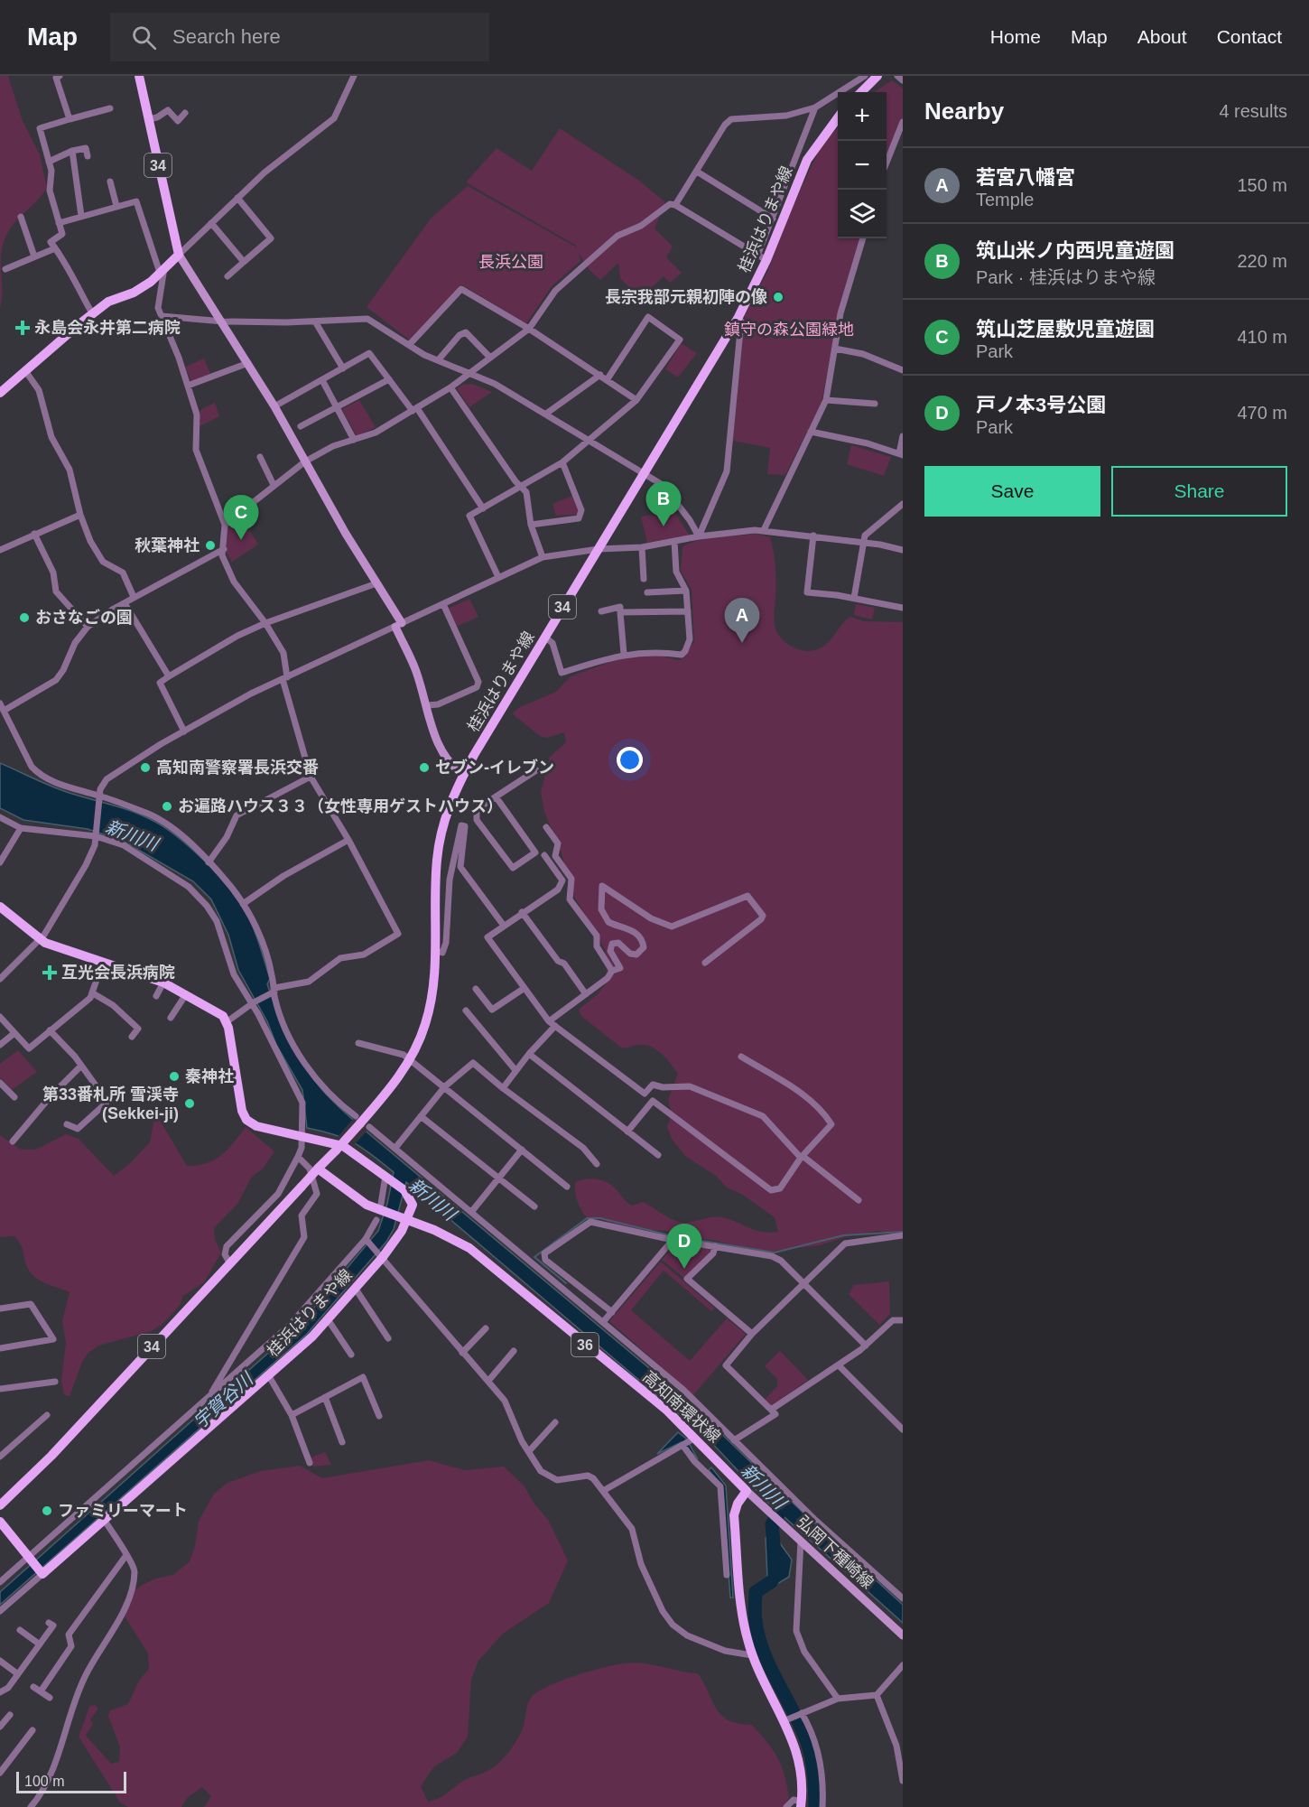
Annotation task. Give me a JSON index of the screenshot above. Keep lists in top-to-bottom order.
{
  "streets": {
    "main road": [
      "34",
      "桂浜はりまや線",
      "36",
      "高知南環状線"
    ],
    "street": ["弘岡下種崎線"]
  },
  "crossings": [
    ["桂浜はりまや線", "高知南環状線"],
    ["高知南環状線", "弘岡下種崎線"]
  ],
  "water": ["新川川", "宇賀谷川"],
  "parks": ["長浜公園", "鎮守の森公園緑地"],
  "places": {
    "other": [
      "長宗我部元親初陣の像",
      "秋葉神社",
      "おさなごの園",
      "高知南警察署長浜交番",
      "セブン-イレブン",
      "お遍路ハウス３３（女性専用ゲストハウス）",
      "秦神社",
      "第33番札所 雪渓寺 (Sekkei-ji)",
      "ファミリーマート"
    ],
    "health": ["永島会永井第二病院", "互光会長浜病院"]
  },
  "scale_bar": "100 m",
  "page": {
    "header": "Map",
    "search": "Search here",
    "nav": [
      "Home",
      "Map",
      "About",
      "Contact"
    ],
    "heading": ["Nearby", "4 results"],
    "map_buttons": ["+", "−"],
    "list": [
      {
        "mark": "A",
        "name": "若宮八幡宮",
        "note": "Temple",
        "value": "150 m"
      },
      {
        "mark": "B",
        "name": "筑山米ノ内西児童遊園",
        "note": "Park · 桂浜はりまや線",
        "value": "220 m"
      },
      {
        "mark": "C",
        "name": "筑山芝屋敷児童遊園",
        "note": "Park",
        "value": "410 m"
      },
      {
        "mark": "D",
        "name": "戸ノ本3号公園",
        "note": "Park",
        "value": "470 m"
      }
    ],
    "buttons": ["Save", "Share"],
    "pins": [
      "B",
      "C",
      "A",
      "D"
    ],
    "scale": "100 m"
  }
}
